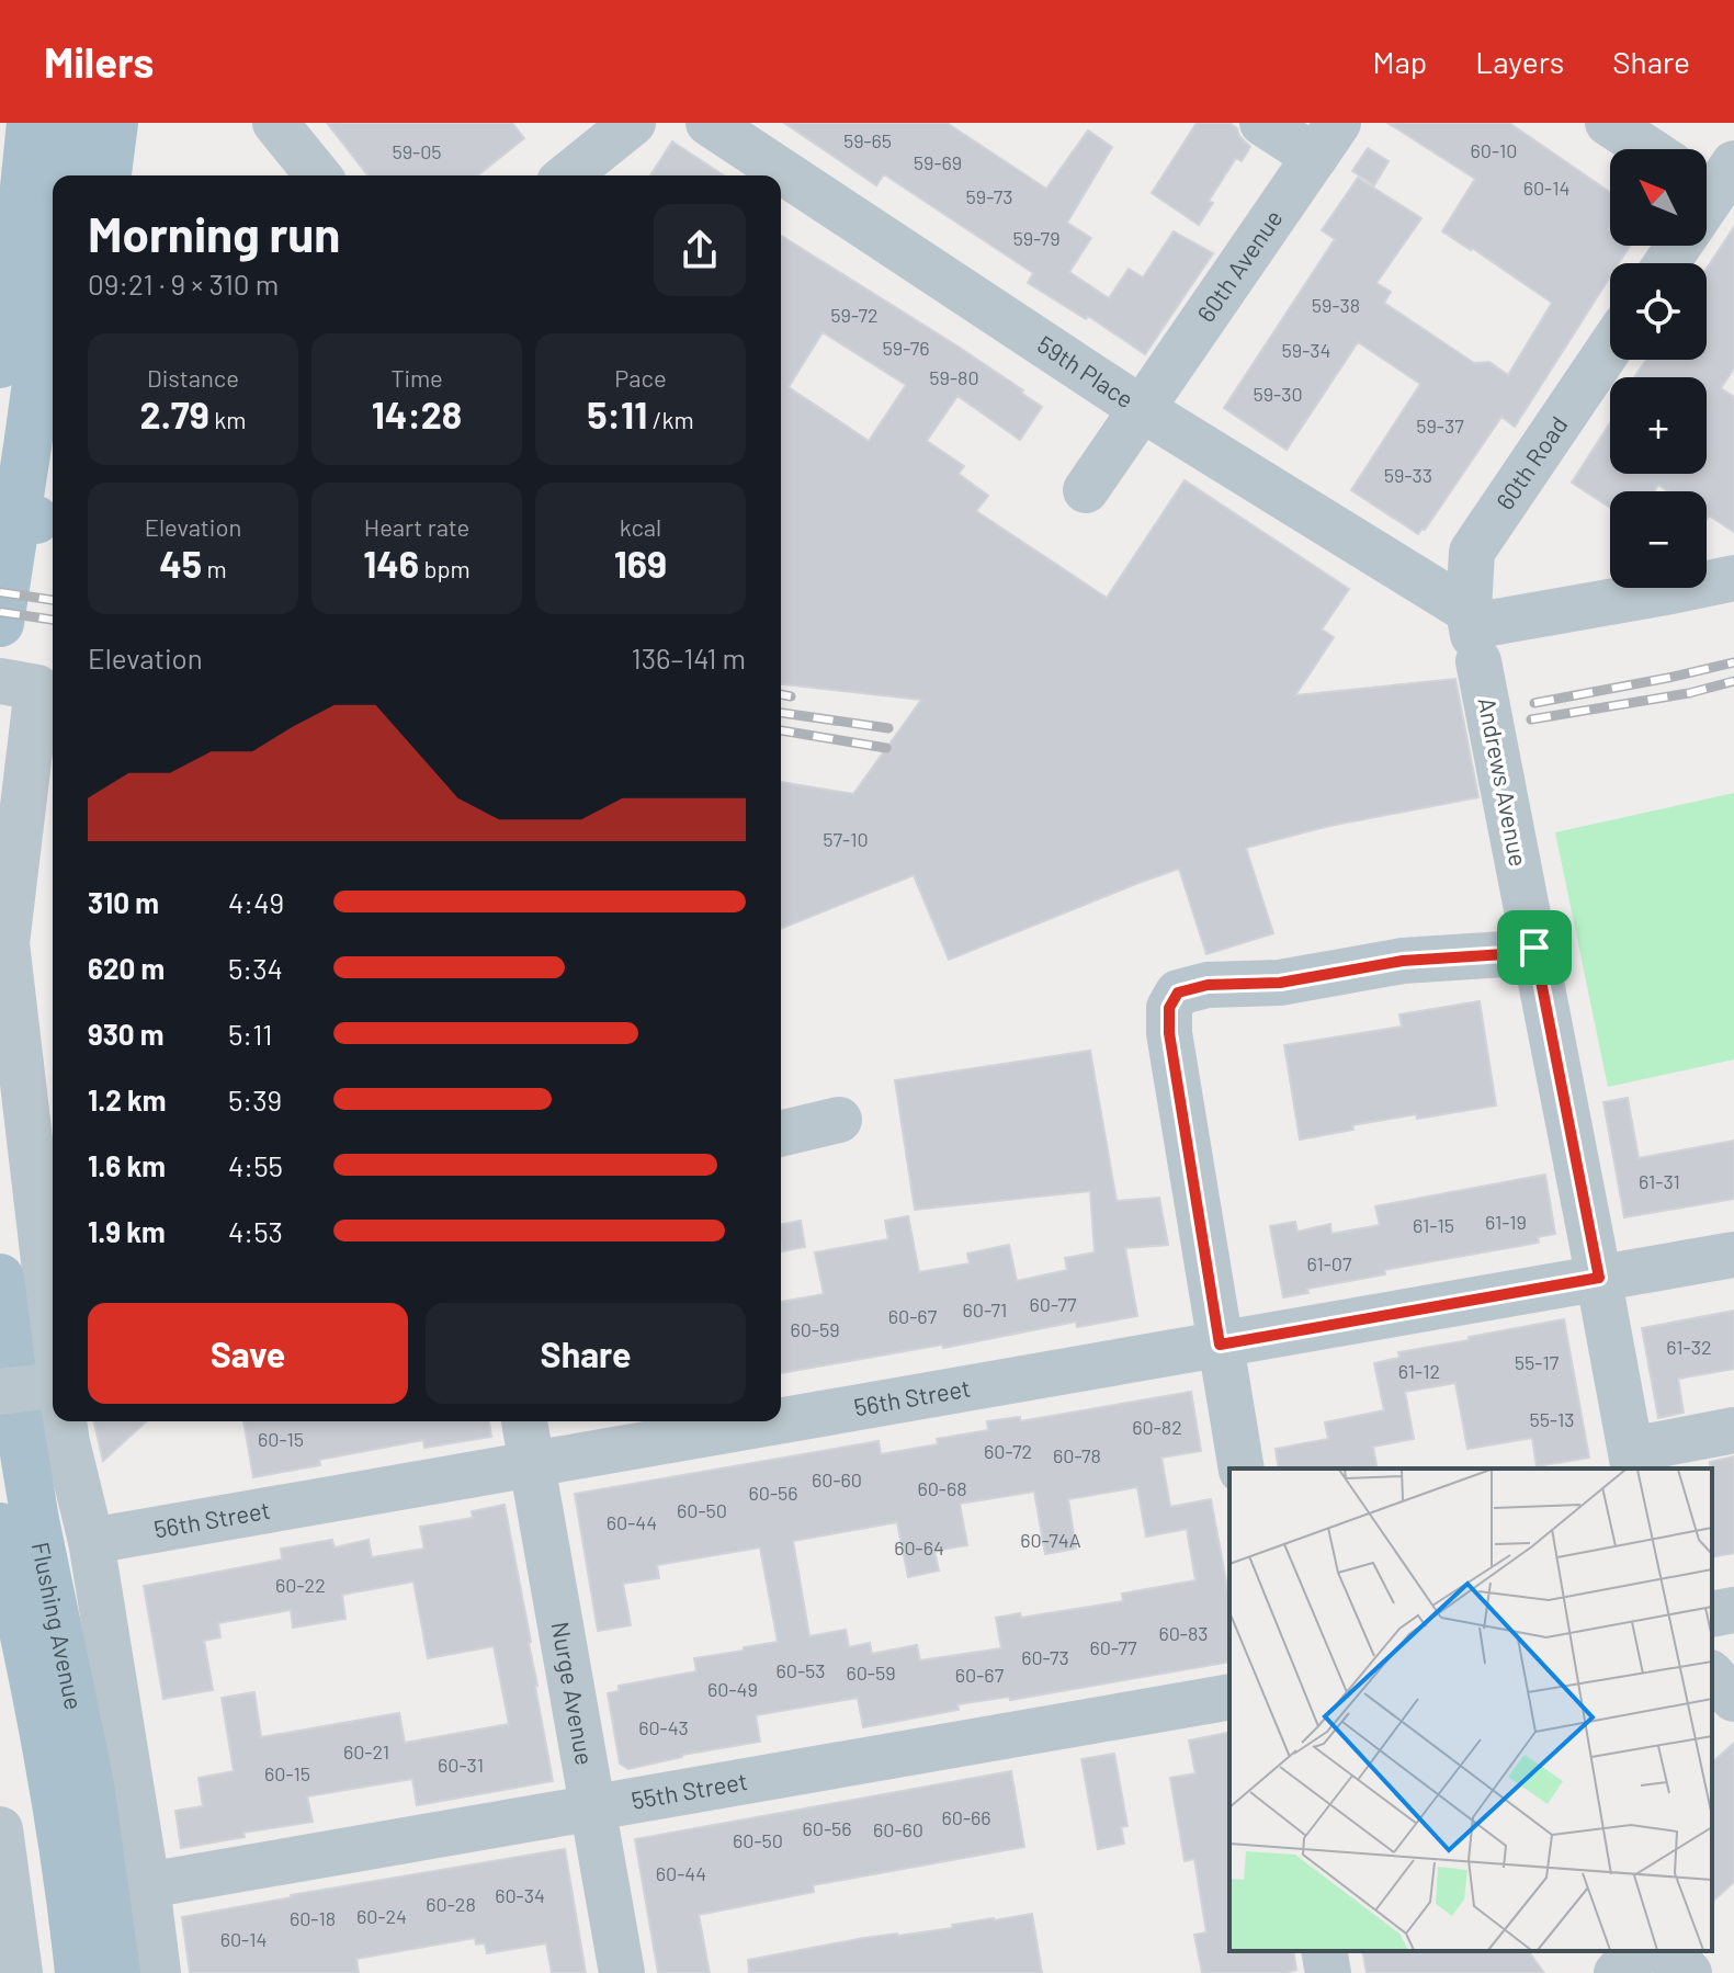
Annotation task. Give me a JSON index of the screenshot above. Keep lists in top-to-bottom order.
{
  "streets": {
    "main road": ["Flushing Avenue"],
    "street": [
      "60th Avenue",
      "59th Place",
      "60th Road",
      "Andrews Avenue",
      "56th Street",
      "Nurge Avenue",
      "55th Street"
    ]
  },
  "crossings": [
    ["60th Avenue", "59th Place"],
    ["59th Place", "60th Road"],
    ["59th Place", "Andrews Avenue"],
    ["60th Road", "Andrews Avenue"],
    ["Andrews Avenue", "56th Street"],
    ["56th Street", "Flushing Avenue"],
    ["56th Street", "Nurge Avenue"],
    ["Flushing Avenue", "55th Street"],
    ["Nurge Avenue", "55th Street"]
  ],
  "house_numbers": [
    "59-65",
    "60-10",
    "59-05",
    "59-69",
    "60-14",
    "59-73",
    "59-79",
    "59-38",
    "59-72",
    "59-76",
    "59-34",
    "59-80",
    "59-30",
    "59-37",
    "59-33",
    "57-10",
    "61-31",
    "61-19",
    "61-15",
    "61-07",
    "60-77",
    "60-71",
    "60-67",
    "60-59",
    "61-32",
    "55-17",
    "61-12",
    "55-13",
    "60-82",
    "60-15",
    "60-72",
    "60-78",
    "60-60",
    "60-68",
    "60-56",
    "60-50",
    "60-44",
    "60-74A",
    "60-64",
    "60-22",
    "60-83",
    "60-77",
    "60-73",
    "60-53",
    "60-59",
    "60-67",
    "60-49",
    "60-43",
    "60-21",
    "60-31",
    "60-15",
    "60-66",
    "60-56",
    "60-60",
    "60-50",
    "60-44",
    "60-34",
    "60-28",
    "60-24",
    "60-18",
    "60-14"
  ],
  "north": "top left",
  "page": {
    "header": "Milers",
    "nav": ["Map", "Layers", "Share"],
    "map_buttons": ["+", "−"],
    "heading": ["Morning run", "09:21 · 9 × 310 m"],
    "stats": [
      ["Distance", "2.79 km"],
      ["Time", "14:28"],
      ["Pace", "5:11 /km"],
      ["Elevation", "45 m"],
      ["Heart rate", "146 bpm"],
      ["kcal", "169"]
    ],
    "chart": ["Elevation", "136–141 m"],
    "list": [
      {
        "name": "310 m",
        "note": "4:49"
      },
      {
        "name": "620 m",
        "note": "5:34"
      },
      {
        "name": "930 m",
        "note": "5:11"
      },
      {
        "name": "1.2 km",
        "note": "5:39"
      },
      {
        "name": "1.6 km",
        "note": "4:55"
      },
      {
        "name": "1.9 km",
        "note": "4:53"
      }
    ],
    "buttons": ["Save", "Share"]
  }
}
